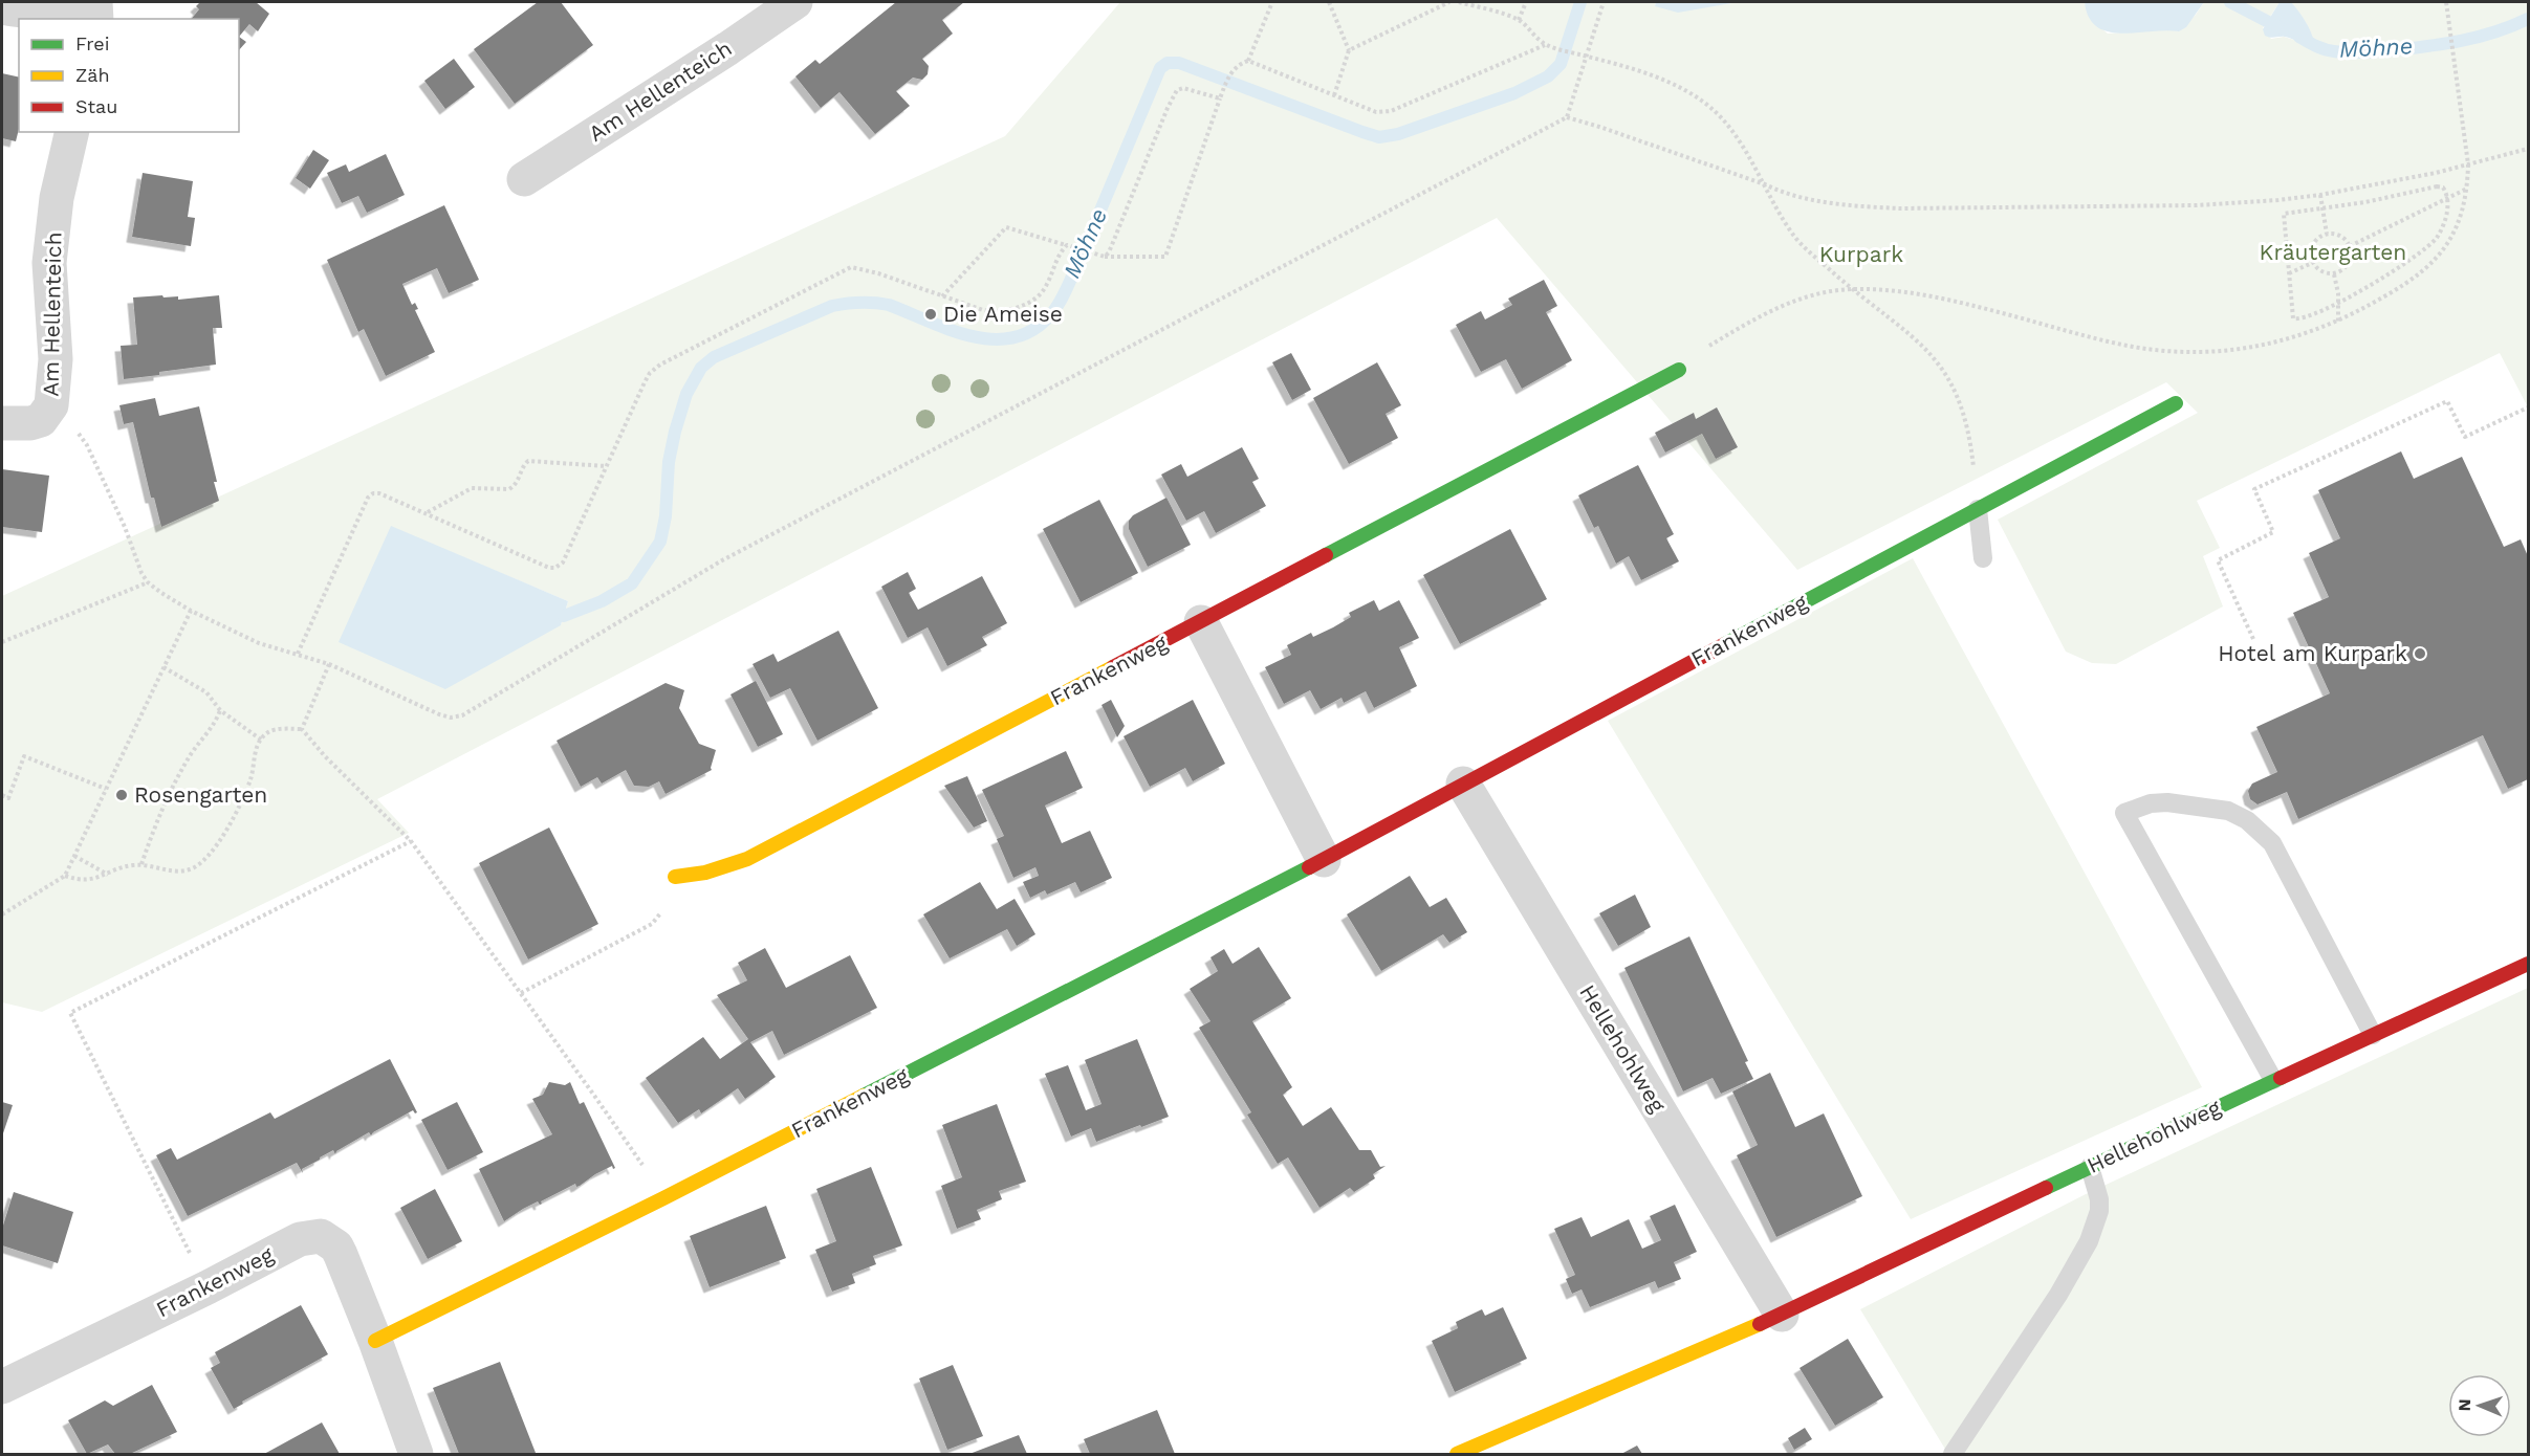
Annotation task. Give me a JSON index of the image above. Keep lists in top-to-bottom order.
{
  "streets": {
    "street": ["Am Hellenteich", "Frankenweg", "Hellehohlweg"]
  },
  "crossings": [
    ["Frankenweg", "Hellehohlweg"]
  ],
  "water": ["Möhne"],
  "parks": ["Kräutergarten", "Kurpark"],
  "places": ["Die Ameise", "Hotel am Kurpark", "Rosengarten"],
  "legend": ["Frei", "Zäh", "Stau"],
  "north": "left"
}
